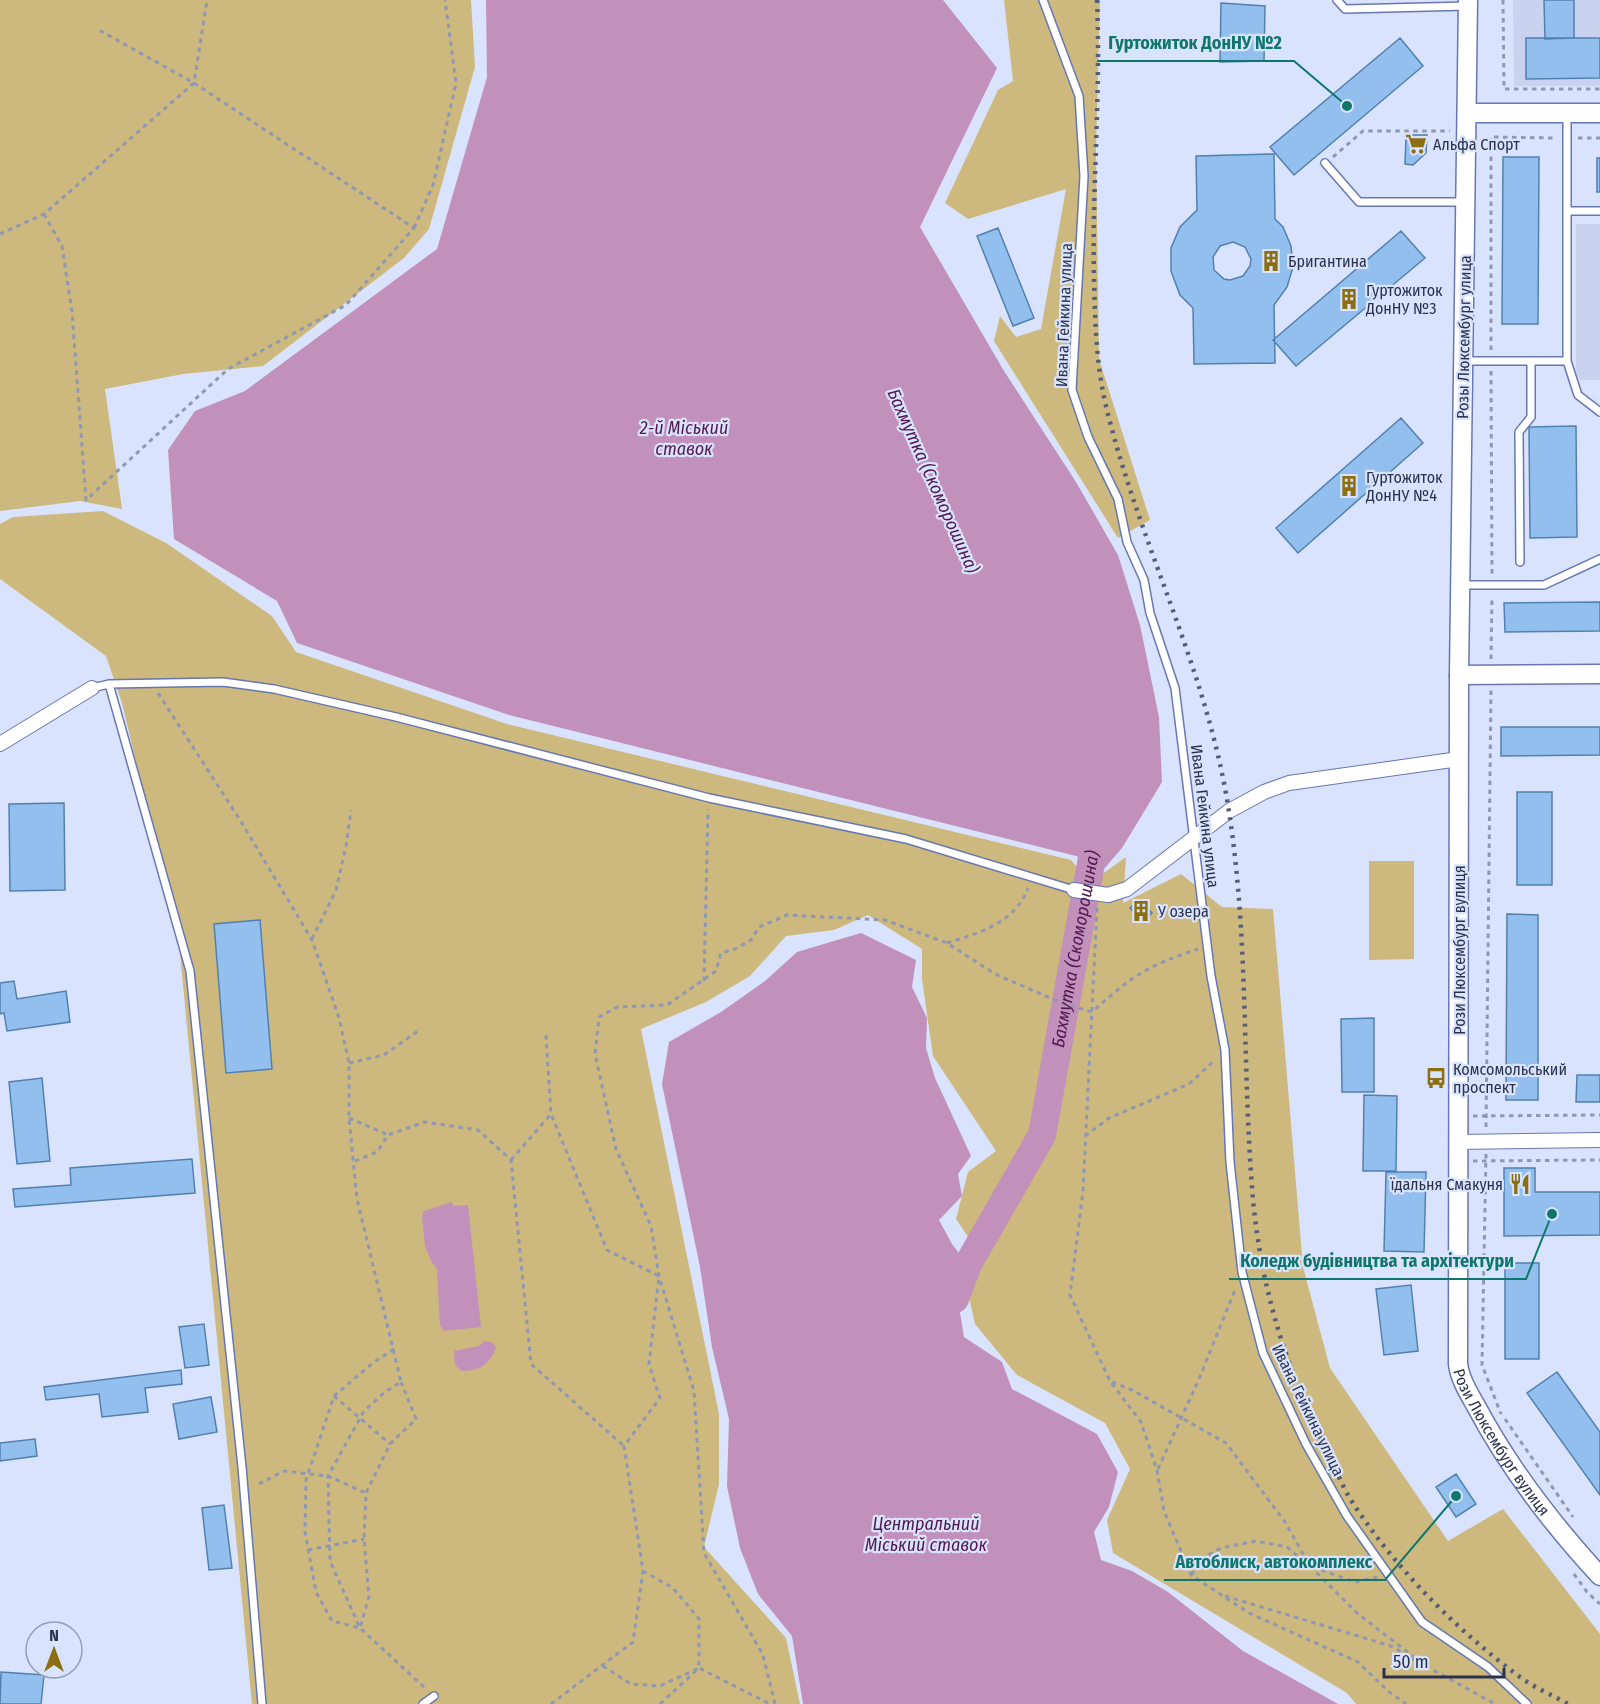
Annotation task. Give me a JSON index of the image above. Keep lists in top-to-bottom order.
{
  "streets": {
    "street": ["Розы Люксембург улица", "Рози Люксембург вулиця"],
    "lane": ["Ивана Гейкина улица"]
  },
  "crossings": [
    ["Розы Люксембург улица", "Рози Люксембург вулиця"]
  ],
  "water": ["2-й Міський ставок", "Бахмутка (Скоморошина)", "Центральний Міський ставок"],
  "places": {
    "other": ["Гуртожиток ДонНУ №2", "Коледж будівництва та архітектури", "Автоблиск, автокомплекс"],
    "supermarket": ["Альфа Спорт"],
    "building": [
      "Бригантина",
      "Гуртожиток ДонНУ №3",
      "Гуртожиток ДонНУ №4",
      "У озера"
    ],
    "bus stop": ["Комсомольський проспект"],
    "restaurant": ["їдальня Смакуня"]
  },
  "scale_bar": "50 m",
  "north": "top"
}
